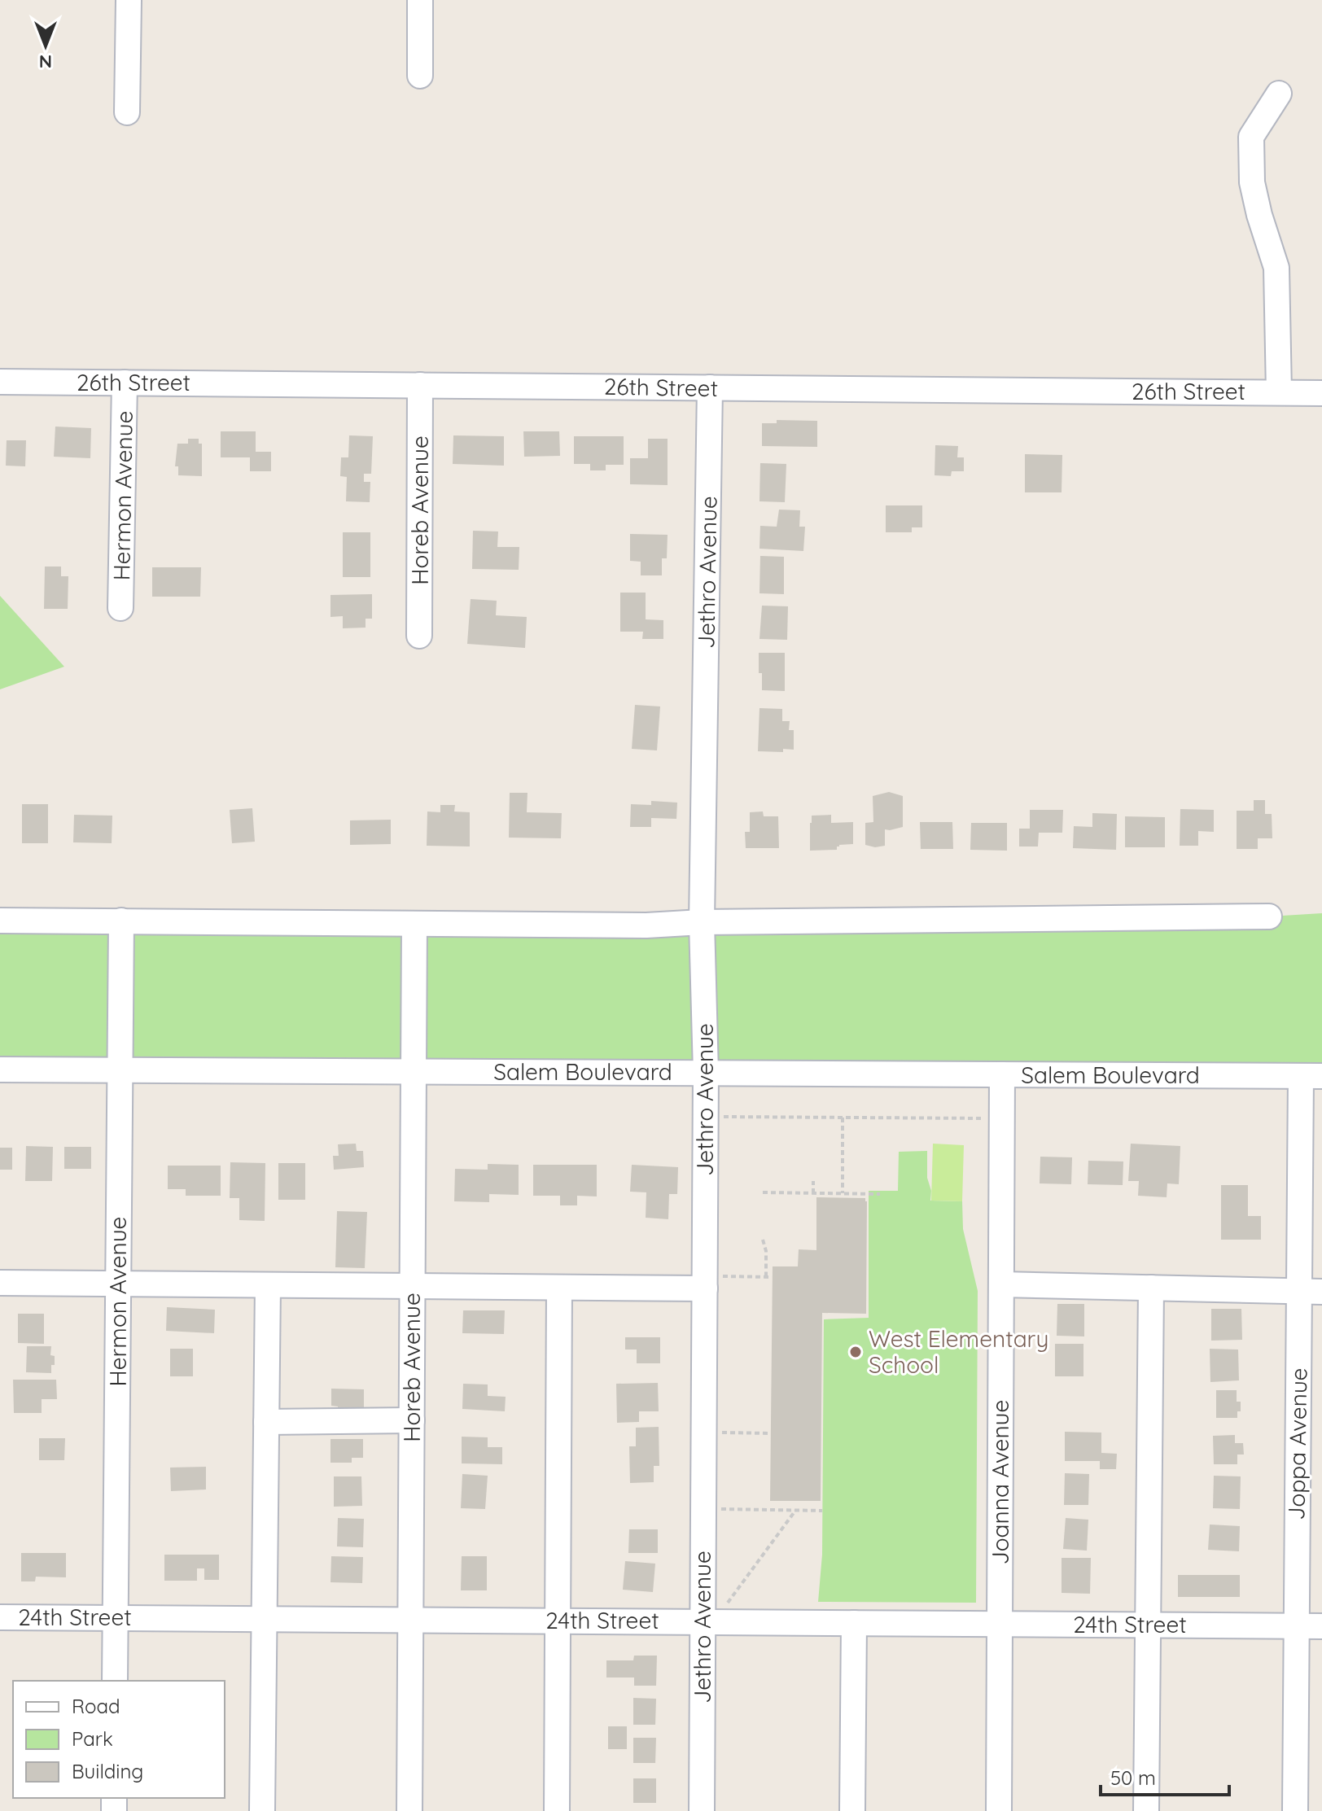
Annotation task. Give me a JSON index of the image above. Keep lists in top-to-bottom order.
{
  "streets": {
    "street": [
      "26th Street",
      "Hermon Avenue",
      "Horeb Avenue",
      "Jethro Avenue",
      "Salem Boulevard",
      "Joppa Avenue",
      "Joanna Avenue",
      "24th Street"
    ]
  },
  "crossings": [
    ["26th Street", "Hermon Avenue"],
    ["26th Street", "Horeb Avenue"],
    ["26th Street", "Jethro Avenue"],
    ["Hermon Avenue", "Salem Boulevard"],
    ["Hermon Avenue", "24th Street"],
    ["Horeb Avenue", "Salem Boulevard"],
    ["Horeb Avenue", "24th Street"],
    ["Jethro Avenue", "Salem Boulevard"],
    ["Jethro Avenue", "24th Street"],
    ["Salem Boulevard", "Joppa Avenue"],
    ["Salem Boulevard", "Joanna Avenue"],
    ["Joppa Avenue", "24th Street"],
    ["Joanna Avenue", "24th Street"]
  ],
  "places": ["West Elementary School"],
  "legend": ["Road", "Park", "Building"],
  "scale_bar": "50 m",
  "north": "bottom"
}
